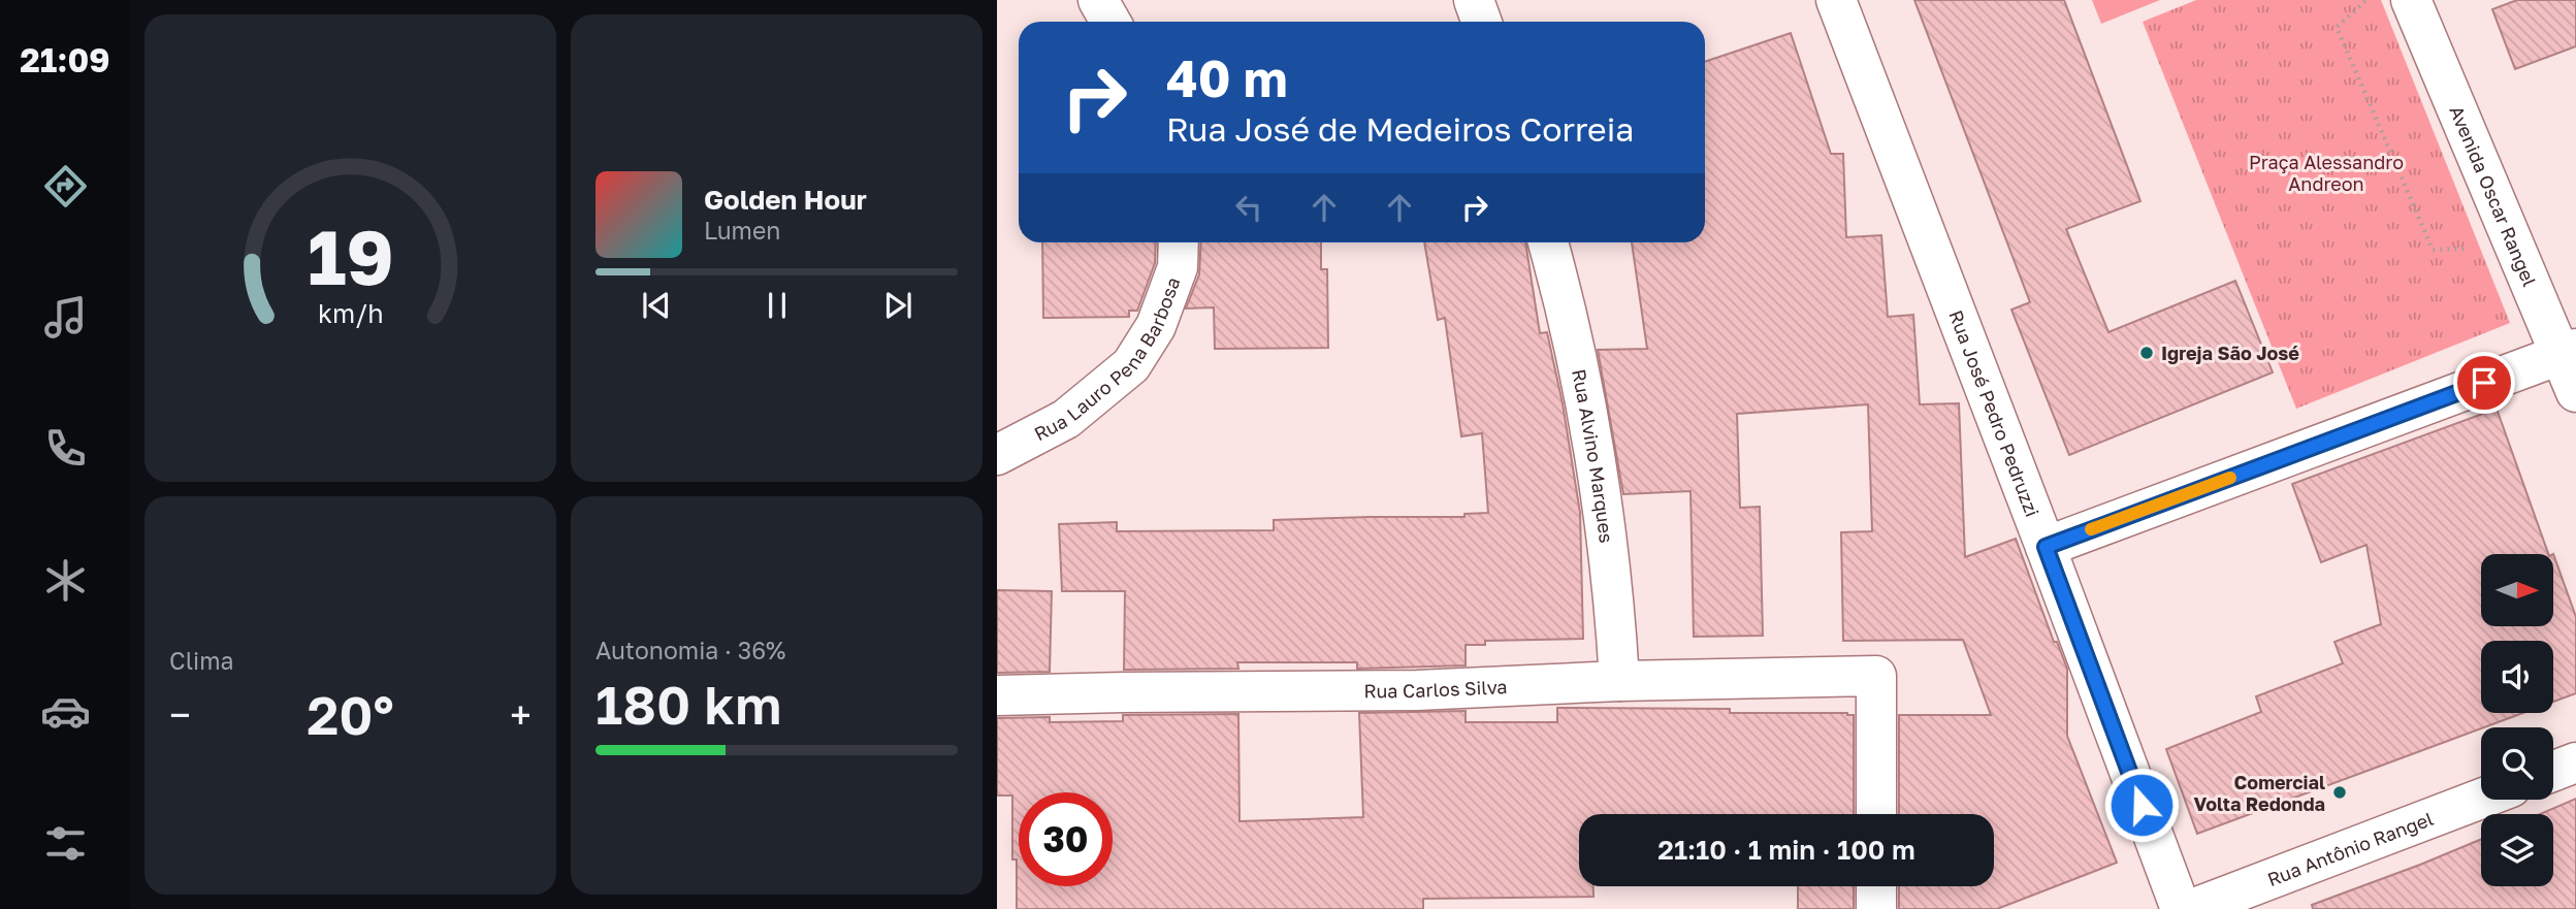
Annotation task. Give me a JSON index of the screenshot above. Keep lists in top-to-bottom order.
{
  "streets": {
    "street": [
      "Avenida Oscar Rangel",
      "Rua Lauro Pena Barbosa",
      "Rua José Pedro Pedruzzi",
      "Rua Alvino Marques",
      "Rua Carlos Silva",
      "Rua Antônio Rangel"
    ]
  },
  "crossings": [
    ["Rua Alvino Marques", "Rua Carlos Silva"]
  ],
  "parks": ["Praça Alessandro Andreon"],
  "places": ["Igreja São José", "Comercial Volta Redonda"],
  "north": "right",
  "page": {
    "tabs": "21:09",
    "turn": ["40 m", "Rua José de Medeiros Correia"],
    "song": ["Golden Hour", "Lumen"],
    "tile": [
      "Clima",
      ["Autonomia · 36%", "180 km"]
    ],
    "heat": ["−", "20°", "+"],
    "limit": "30",
    "trip": "21:10 · 1 min · 100 m",
    "gauge": ["19", "km/h"]
  }
}
